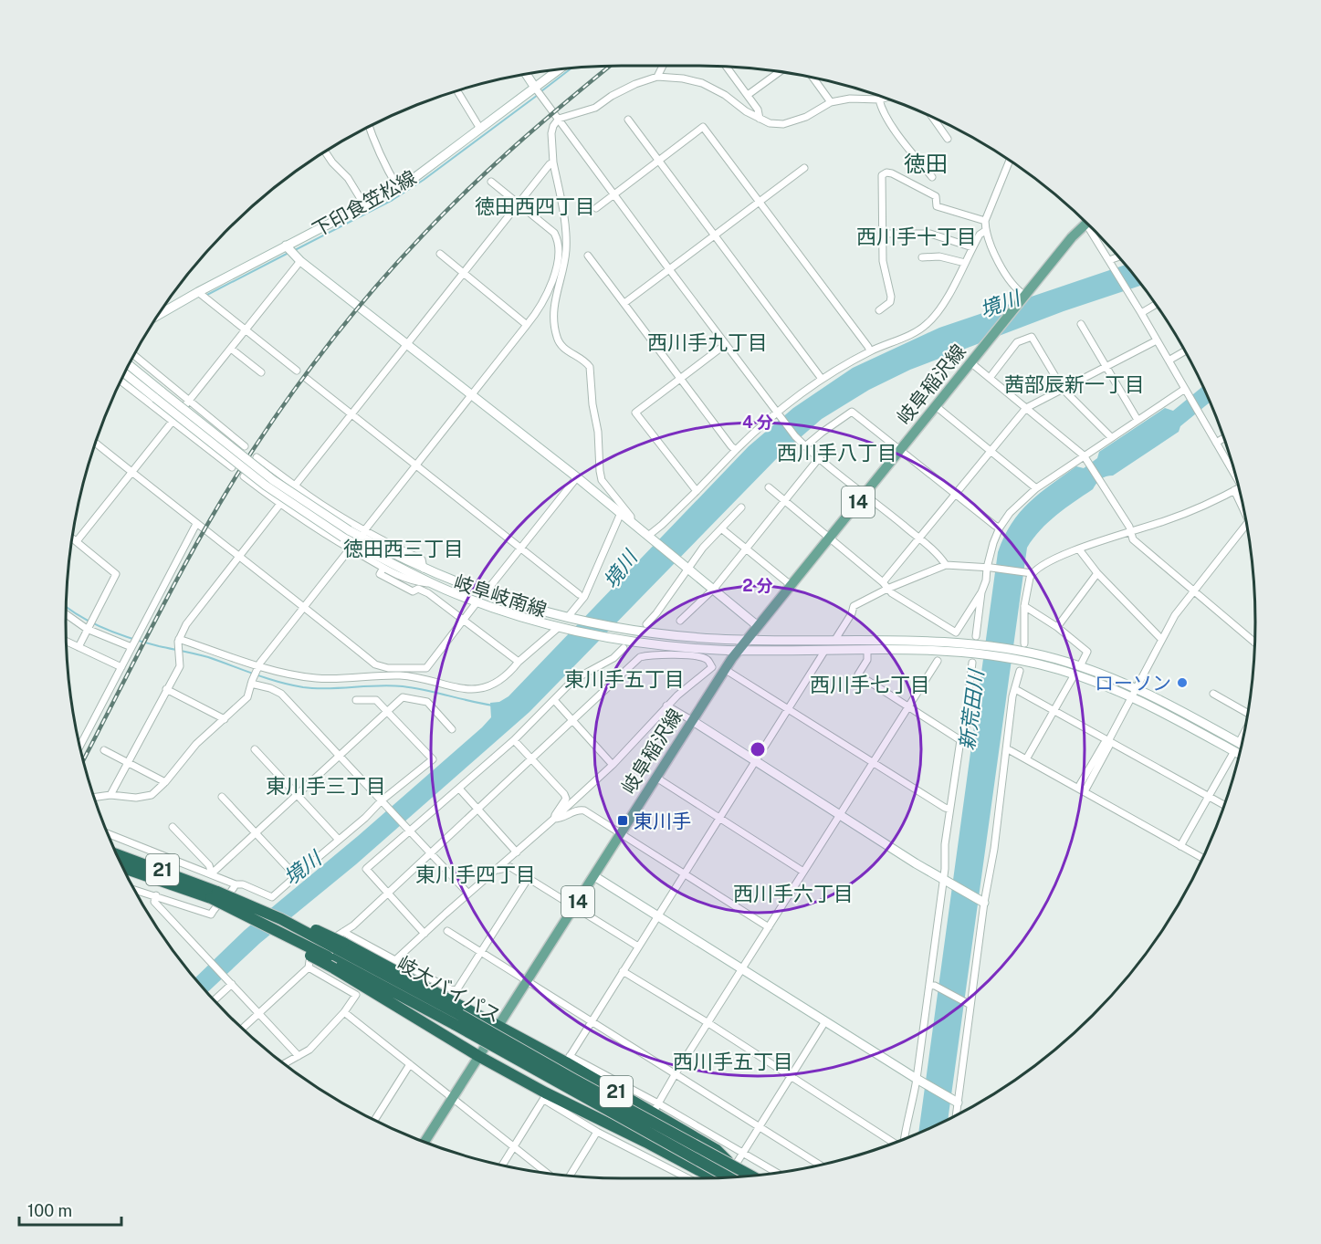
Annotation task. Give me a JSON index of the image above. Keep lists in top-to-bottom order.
{
  "streets": {
    "highway": ["21", "岐大バイパス"],
    "main road": ["岐阜稲沢線", "14"],
    "street": ["下印食笠松線", "岐阜岐南線"]
  },
  "crossings": [
    ["岐阜稲沢線", "岐阜岐南線"],
    ["岐阜稲沢線", "21"],
    ["21", "岐大バイパス"]
  ],
  "districts": [
    "徳田",
    "徳田西四丁目",
    "西川手十丁目",
    "西川手九丁目",
    "茜部辰新一丁目",
    "西川手八丁目",
    "徳田西三丁目",
    "東川手五丁目",
    "西川手七丁目",
    "東川手三丁目",
    "東川手四丁目",
    "西川手六丁目",
    "西川手五丁目"
  ],
  "water": ["境川", "新荒田川"],
  "places": {
    "other": ["ローソン"],
    "transit": ["東川手"]
  },
  "scale_bar": "100 m",
  "rings": ["4 分", "2 分"]
}
